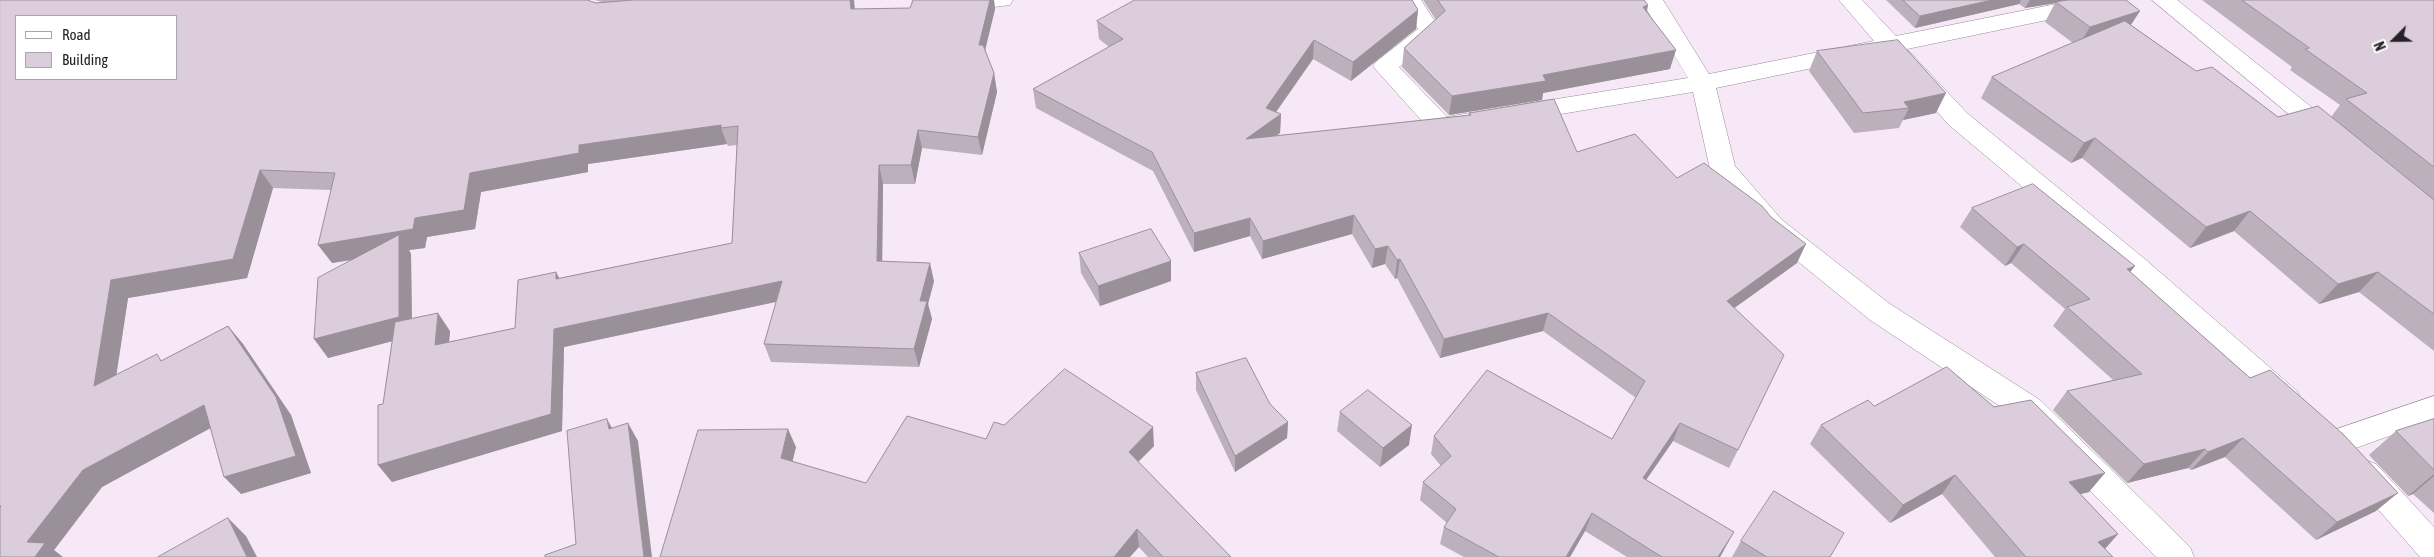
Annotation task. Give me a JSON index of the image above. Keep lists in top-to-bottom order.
{
  "legend": ["Road", "Building"],
  "north": "bottom left"
}
